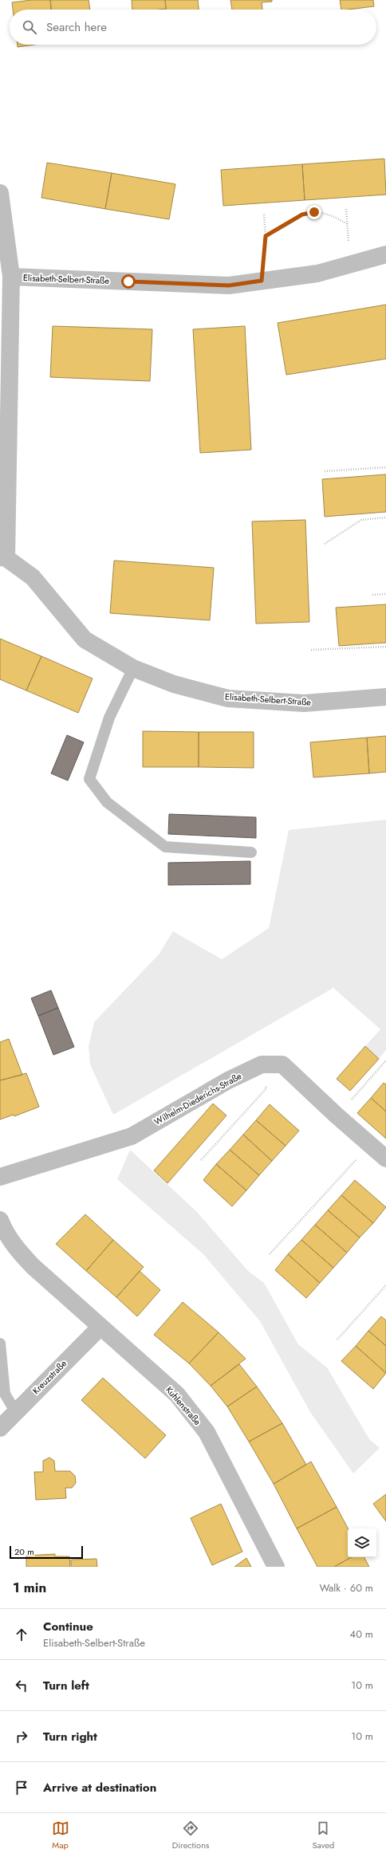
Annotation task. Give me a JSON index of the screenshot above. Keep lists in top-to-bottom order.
{
  "streets": {
    "street": [
      "Elisabeth-Selbert-Straße",
      "Wilhelm-Diederichs-Straße",
      "Kreuzstraße",
      "Kuhlenstraße"
    ]
  },
  "crossings": [
    ["Kreuzstraße", "Kuhlenstraße"]
  ],
  "scale_bar": "20 m",
  "page": {
    "search": "Search here",
    "scale": "20 m",
    "heading": ["1 min", "Walk · 60 m"],
    "list": [
      ["Continue", "Elisabeth-Selbert-Straße", "40 m"],
      ["Turn left", "10 m"],
      ["Turn right", "10 m"],
      "Arrive at destination"
    ],
    "nav": ["Map", "Directions", "Saved"]
  }
}
